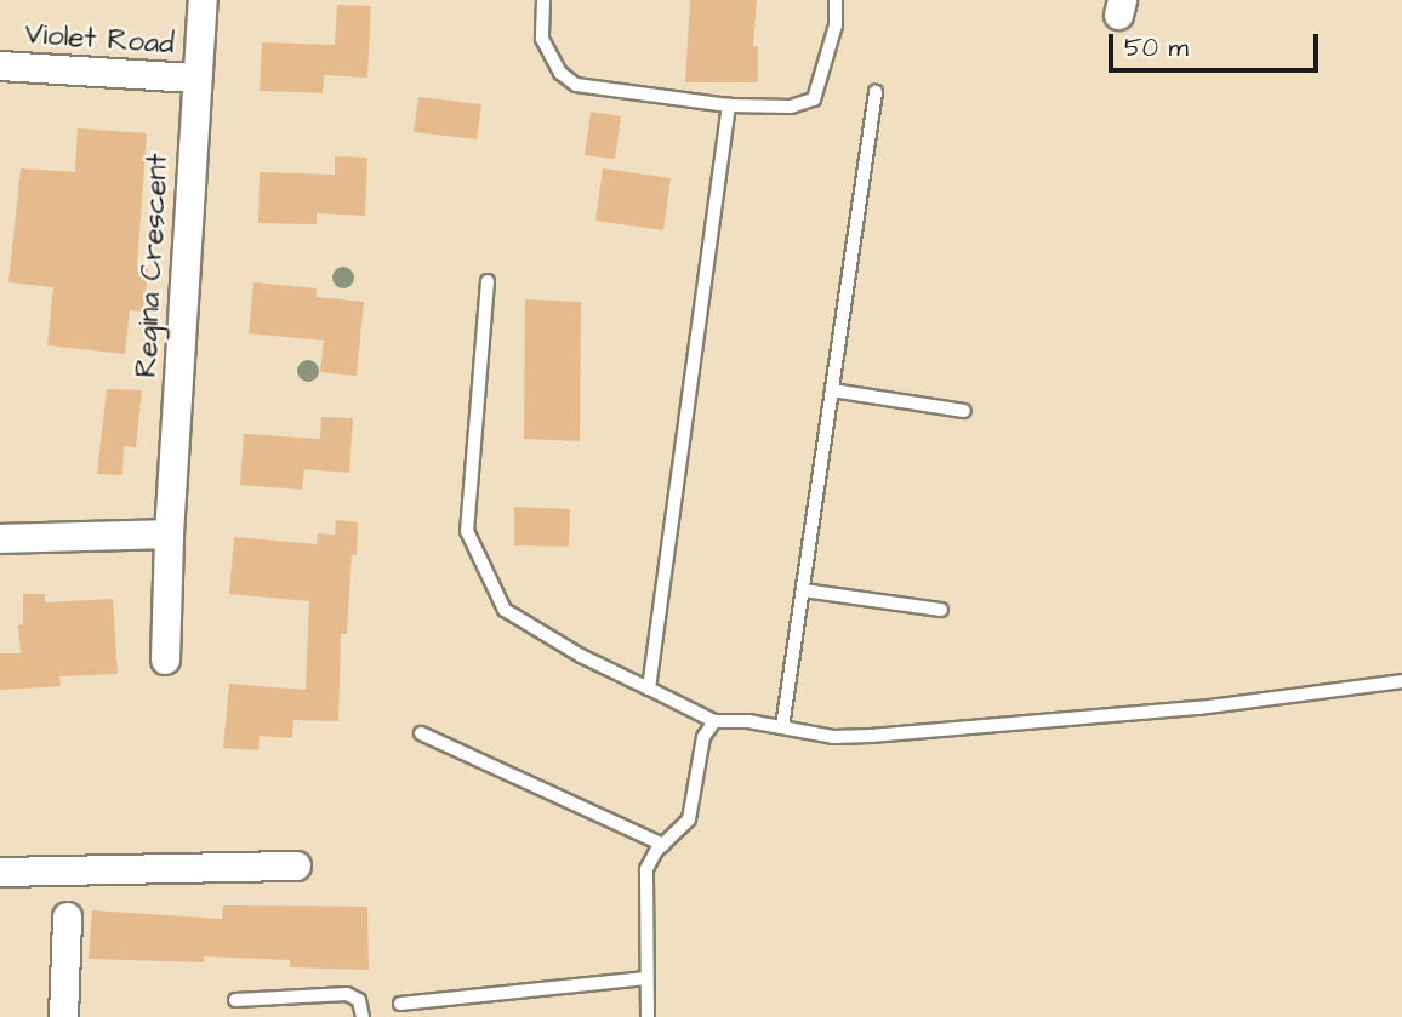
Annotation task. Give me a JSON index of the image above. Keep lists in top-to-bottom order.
{
  "streets": {
    "street": ["Violet Road", "Regina Crescent"]
  },
  "crossings": [
    ["Violet Road", "Regina Crescent"]
  ],
  "scale_bar": "50 m"
}
